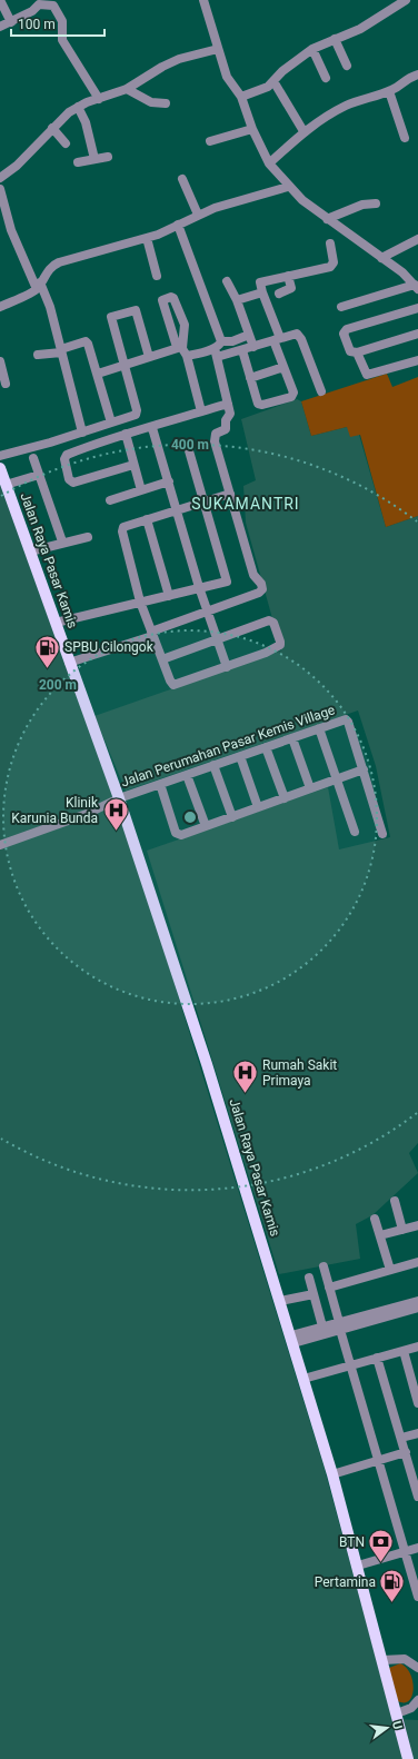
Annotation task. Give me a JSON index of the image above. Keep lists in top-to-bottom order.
{
  "streets": {
    "main road": ["Jalan Raya Pasar Kamis"],
    "street": ["Jalan Perumahan Pasar Kemis Village"]
  },
  "crossings": [
    ["Jalan Raya Pasar Kamis", "Jalan Perumahan Pasar Kemis Village"]
  ],
  "districts": ["SUKAMANTRI"],
  "places": {
    "fuel station": ["SPBU Cilongok", "Pertamina"],
    "hospital": ["Klinik Karunia Bunda", "Rumah Sakit Primaya"],
    "bank": ["BTN"]
  },
  "scale_bar": "100 m",
  "north": "right",
  "rings": ["400 m", "200 m"]
}
